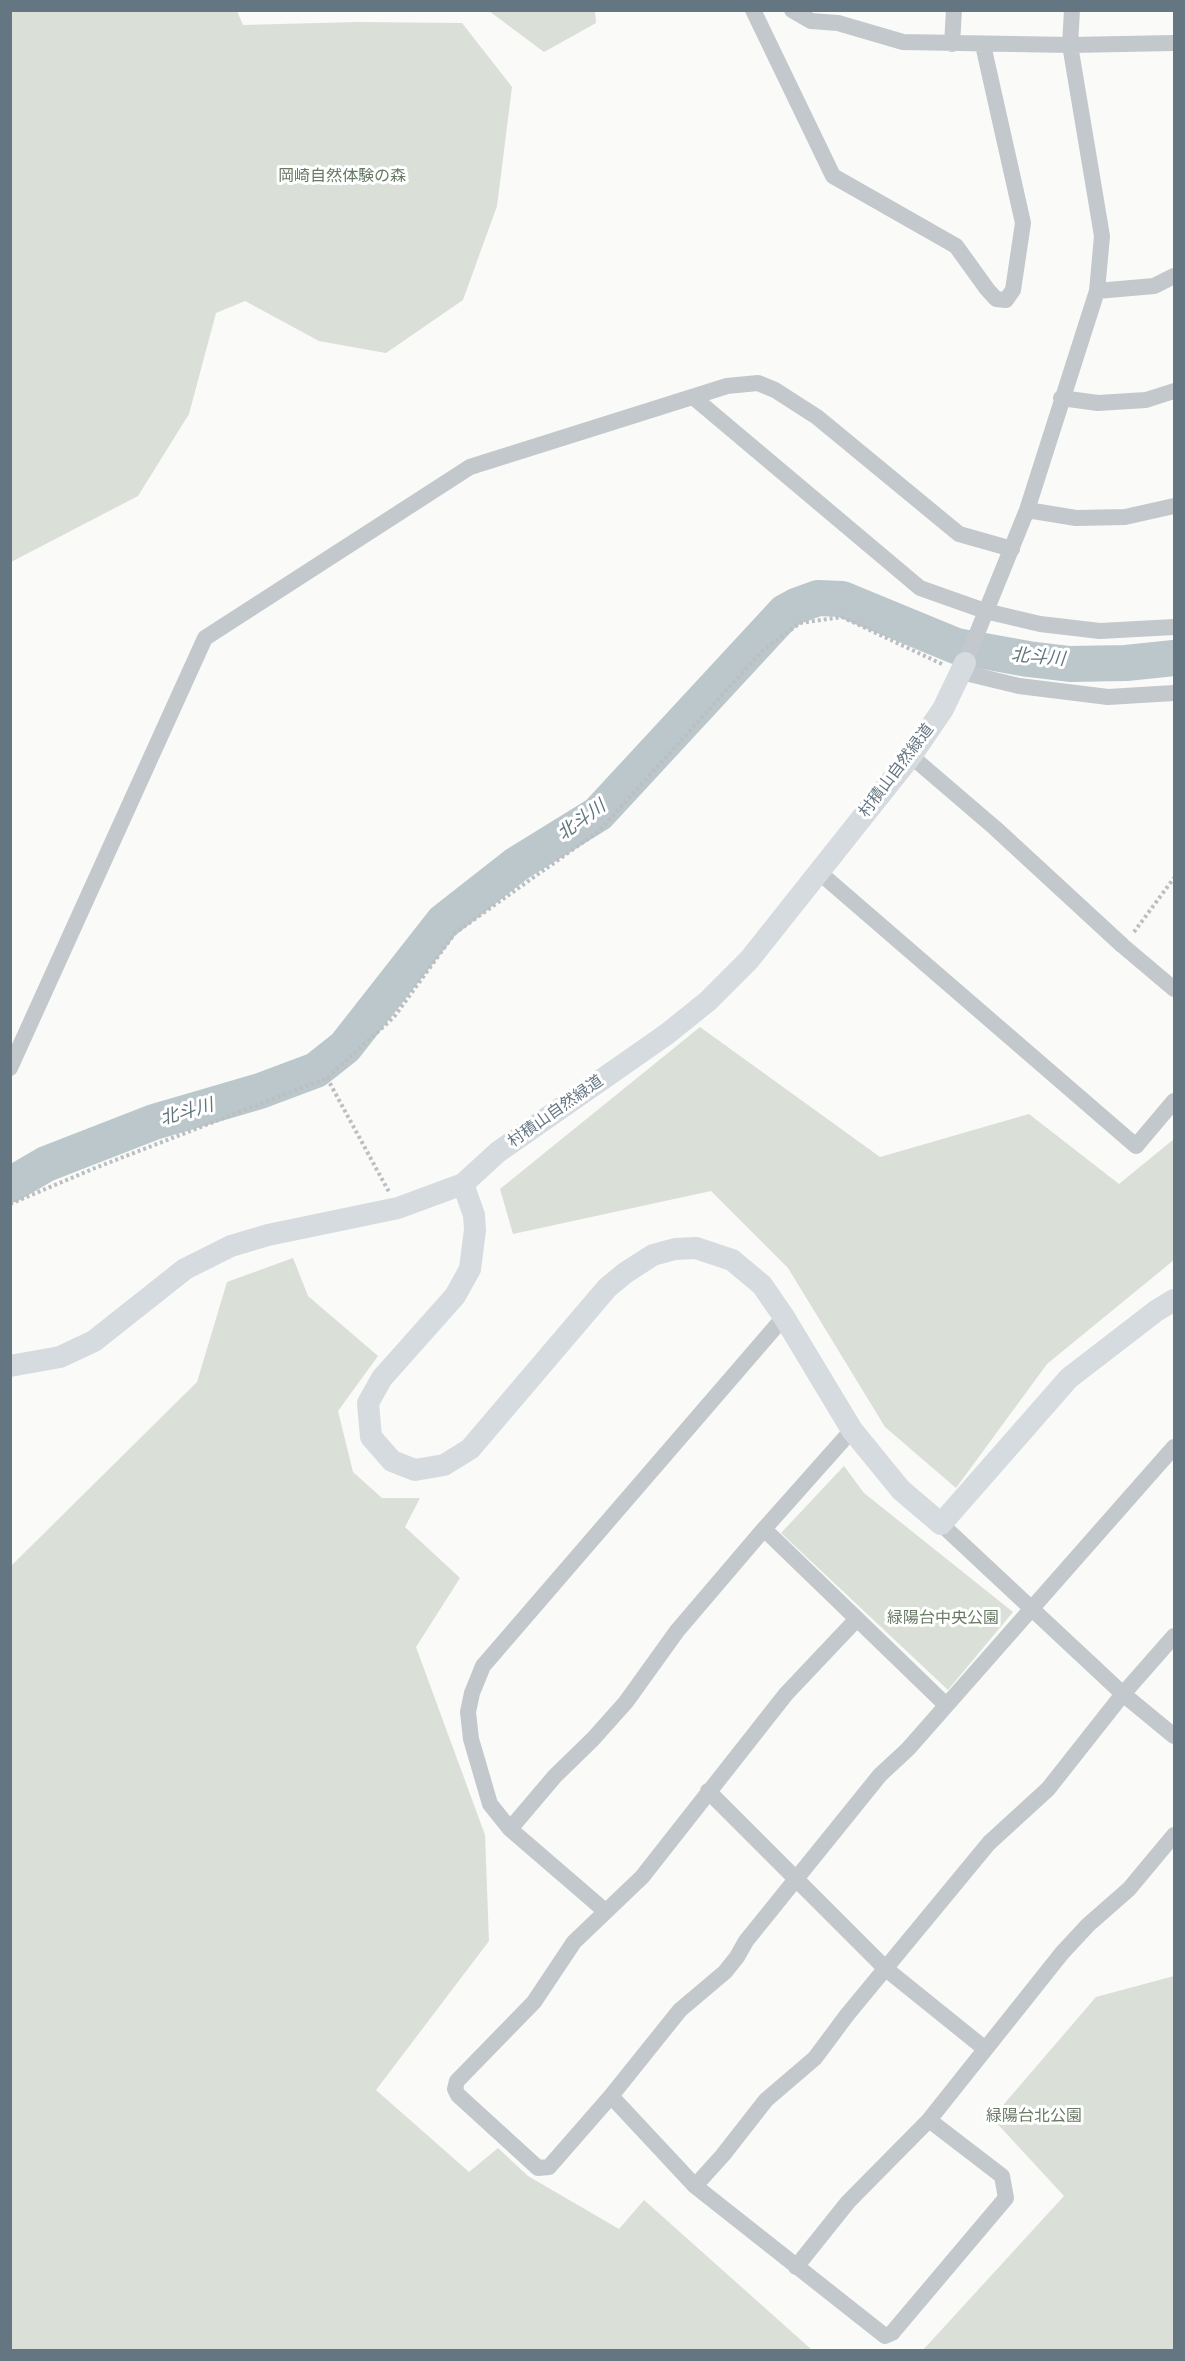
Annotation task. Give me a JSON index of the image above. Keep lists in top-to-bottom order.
{
  "streets": {
    "street": ["村積山自然緑道"]
  },
  "water": ["北斗川"],
  "parks": ["岡崎自然体験の森", "緑陽台中央公園", "緑陽台北公園"]
}
